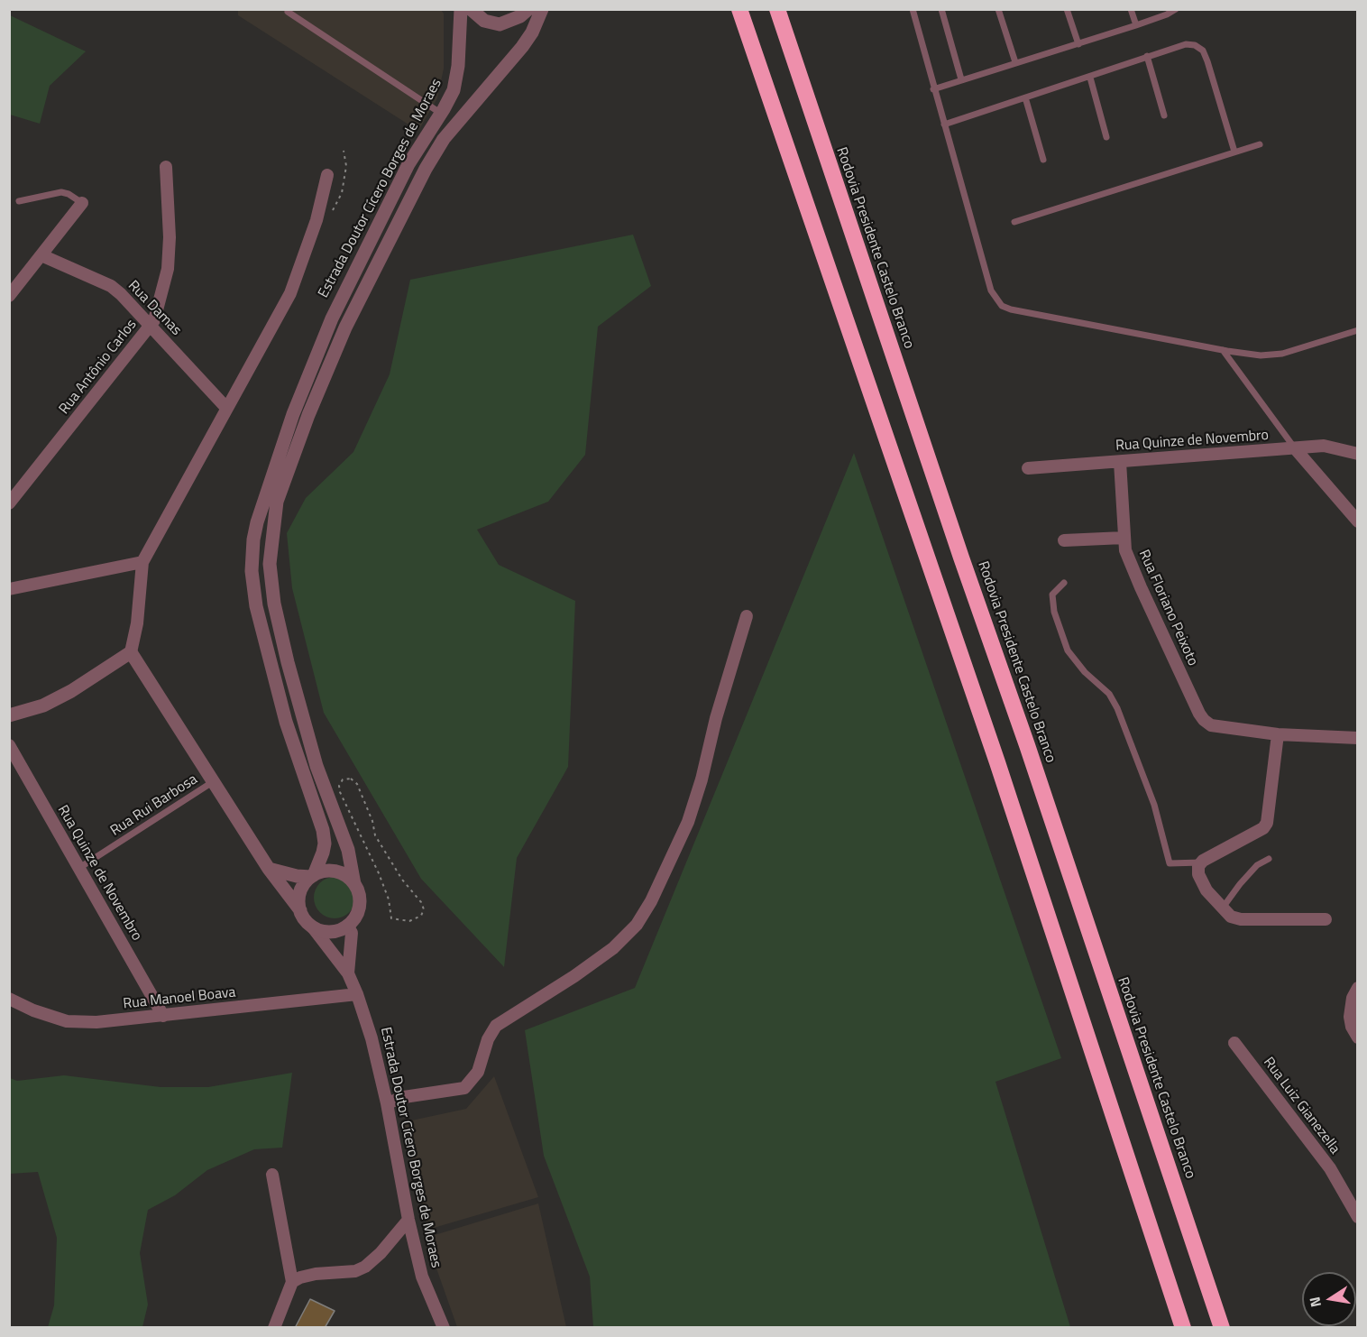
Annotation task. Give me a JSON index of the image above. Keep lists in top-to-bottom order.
{
  "streets": {
    "highway": ["Rodovia Presidente Castelo Branco"],
    "street": [
      "Estrada Doutor Cícero Borges de Moraes",
      "Rua Damas",
      "Rua Antônio Carlos",
      "Rua Quinze de Novembro",
      "Rua Floriano Peixoto",
      "Rua Manoel Boava",
      "Rua Luiz Gianezella"
    ],
    "lane": ["Rua Rui Barbosa"]
  },
  "crossings": [
    ["Estrada Doutor Cícero Borges de Moraes", "Rua Manoel Boava"],
    ["Rua Damas", "Rua Antônio Carlos"],
    ["Rua Quinze de Novembro", "Rua Floriano Peixoto"],
    ["Rua Quinze de Novembro", "Rua Rui Barbosa"],
    ["Rua Quinze de Novembro", "Rua Manoel Boava"]
  ],
  "north": "left"
}
